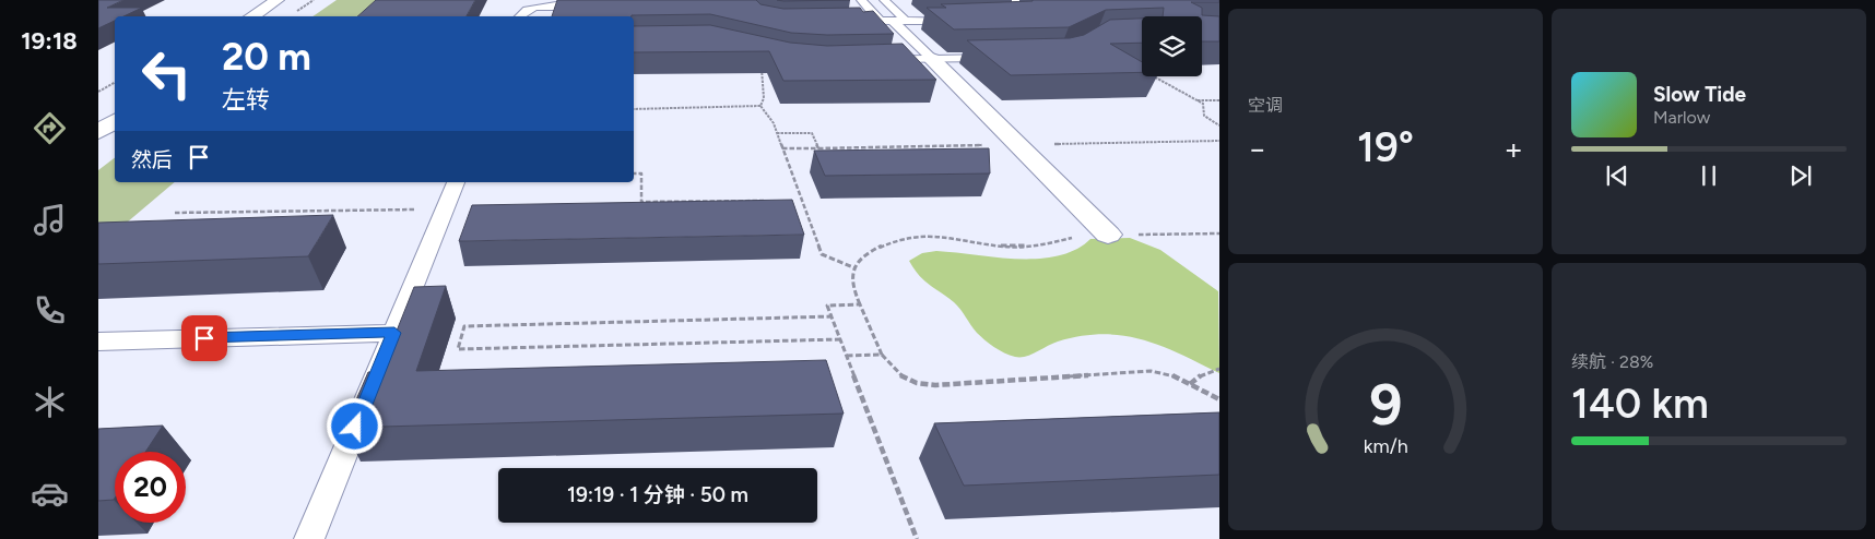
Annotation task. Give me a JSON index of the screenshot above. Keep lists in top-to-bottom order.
{
  "page": {
    "tabs": "19:18",
    "tile": [
      "空调",
      ["续航 · 28%", "140 km"]
    ],
    "turn": ["20 m", "左转"],
    "song": ["Slow Tide", "Marlow"],
    "heat": ["−", "19°", "+"],
    "then": "然后",
    "limit": "20",
    "trip": "19:19 · 1 分钟 · 50 m",
    "gauge": ["9", "km/h"]
  }
}
